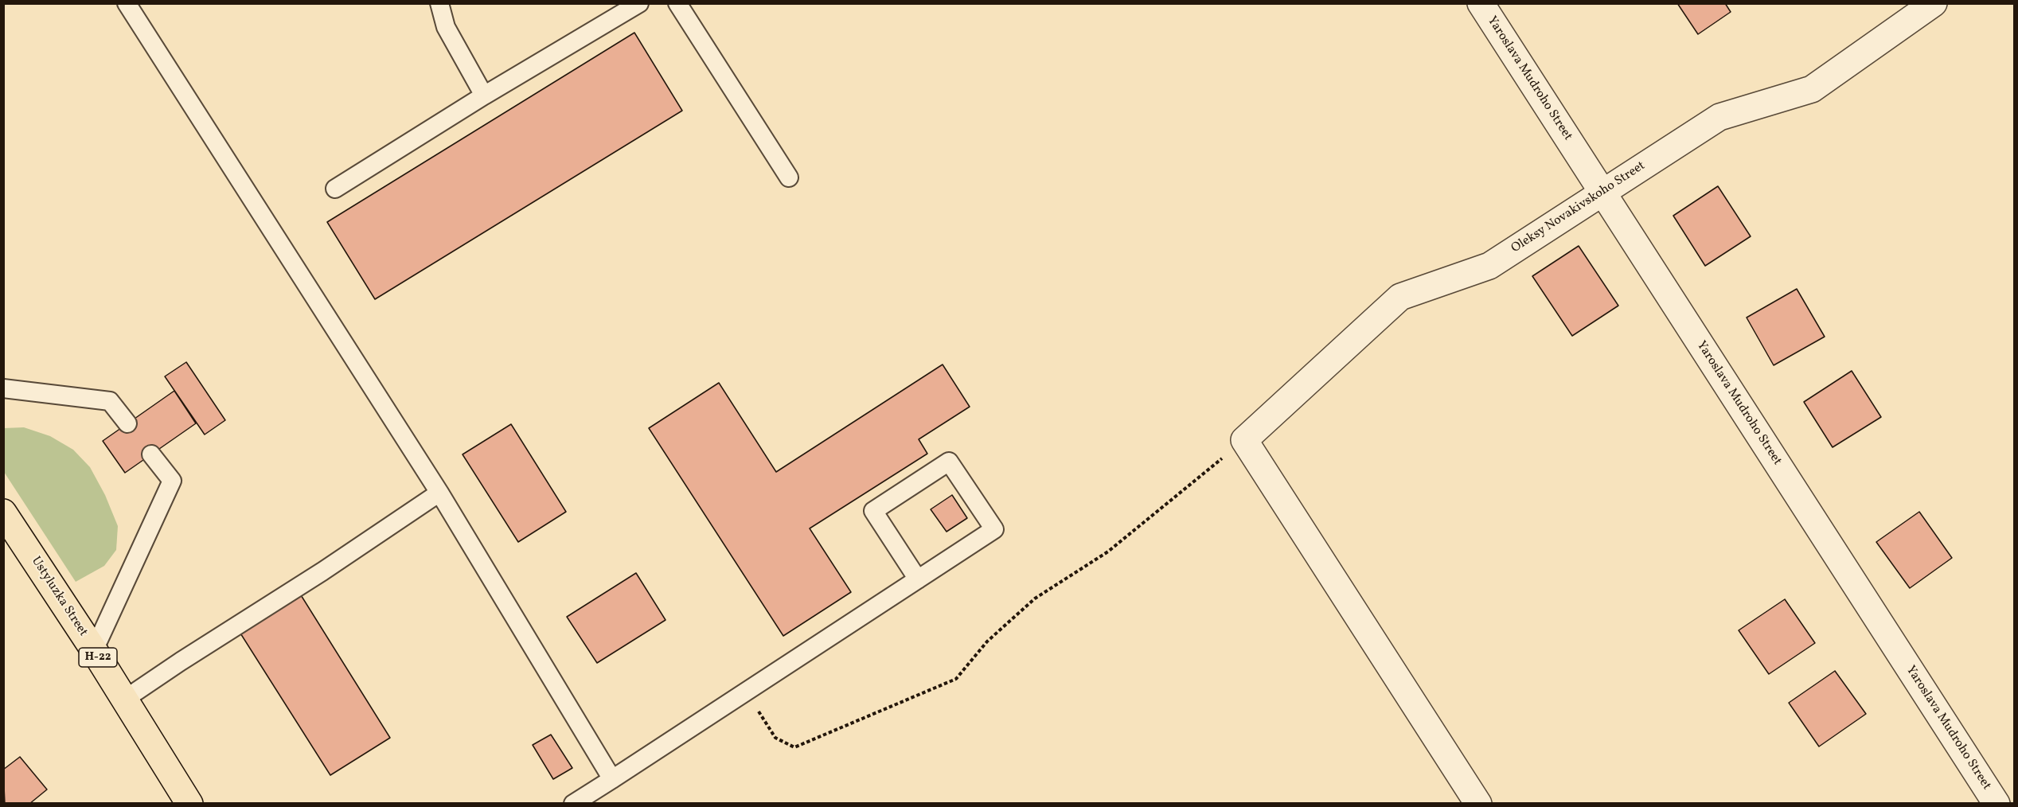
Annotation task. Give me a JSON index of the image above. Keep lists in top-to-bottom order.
{
  "streets": {
    "main road": ["Ustyluzka Street", "Н-22"],
    "street": ["Yaroslava Mudroho Street", "Oleksy Novakivskoho Street"]
  },
  "crossings": [
    ["Yaroslava Mudroho Street", "Oleksy Novakivskoho Street"]
  ]
}
